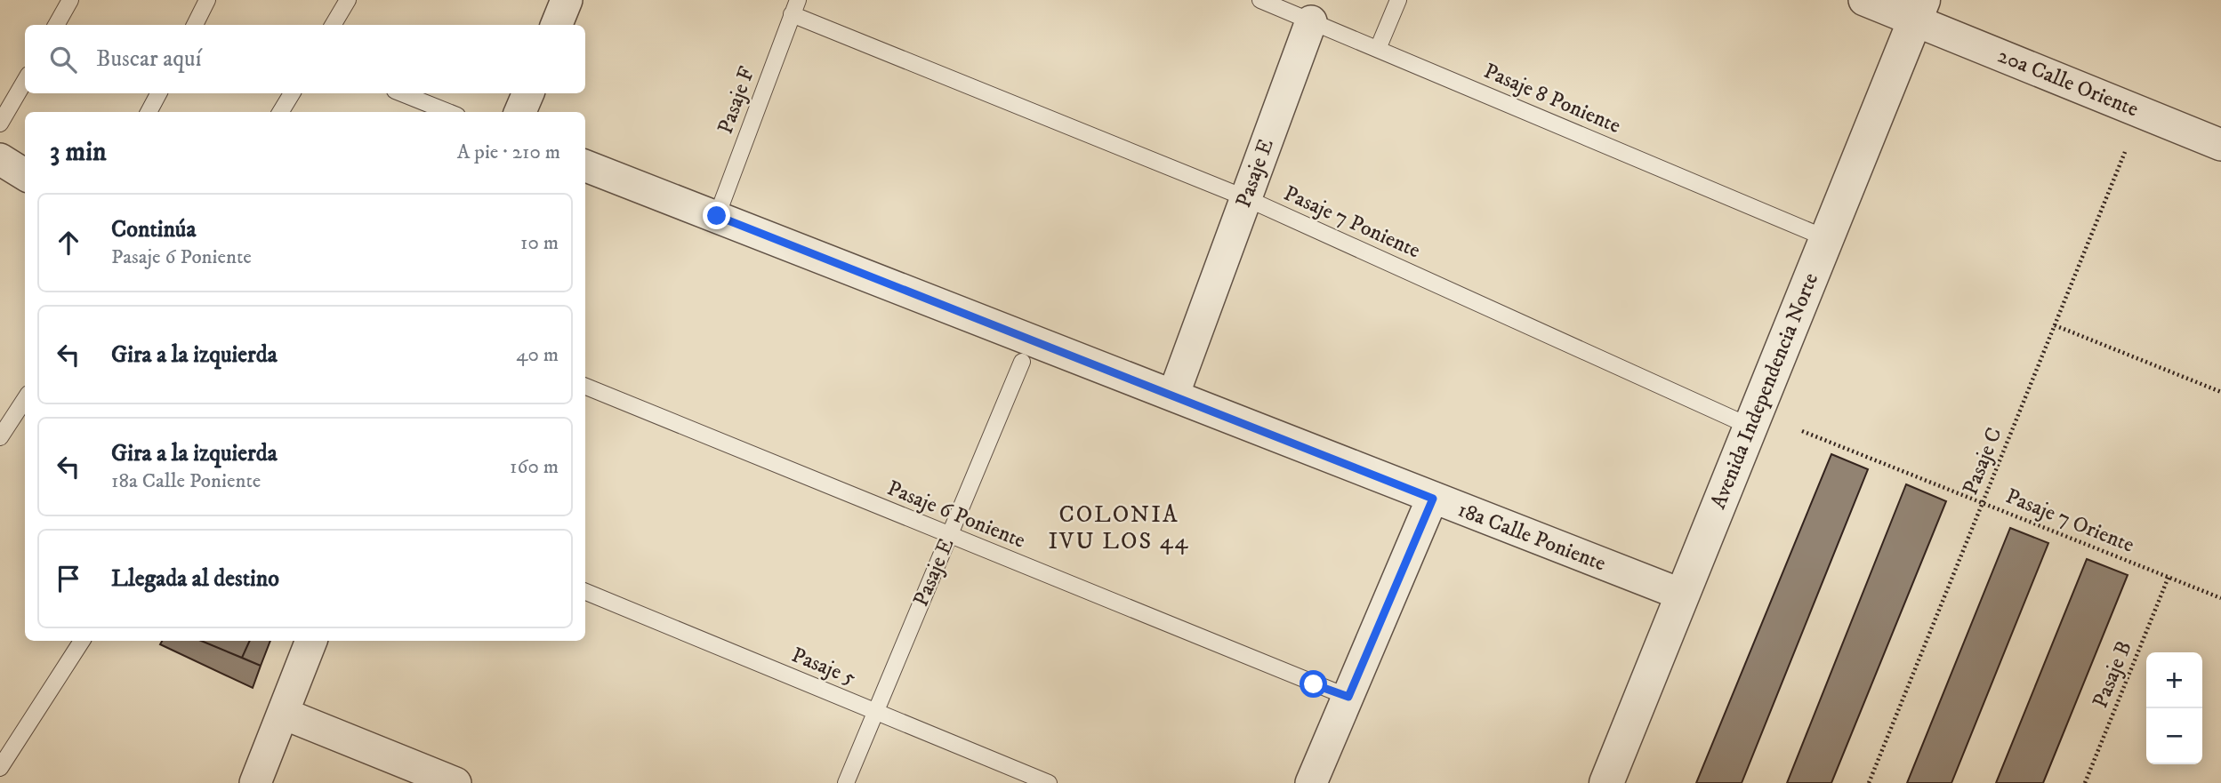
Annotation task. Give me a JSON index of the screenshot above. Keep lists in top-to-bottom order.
{
  "streets": {
    "street": [
      "20a Calle Oriente",
      "Pasaje E",
      "Avenida Independencia Norte",
      "18a Calle Poniente"
    ],
    "lane": [
      "Pasaje 8 Poniente",
      "Pasaje F",
      "Pasaje 7 Poniente",
      "Pasaje 6 Poniente",
      "Pasaje 5"
    ],
    "path": ["Pasaje C", "Pasaje 7 Oriente", "Pasaje B"]
  },
  "crossings": [
    ["20a Calle Oriente", "Avenida Independencia Norte"],
    ["Pasaje 8 Poniente", "Pasaje E"],
    ["Pasaje 8 Poniente", "Avenida Independencia Norte"],
    ["Pasaje F", "Pasaje 7 Poniente"],
    ["Pasaje F", "18a Calle Poniente"],
    ["Pasaje E", "Pasaje 7 Poniente"],
    ["Pasaje E", "Pasaje 6 Poniente"],
    ["Pasaje E", "18a Calle Poniente"],
    ["Pasaje E", "Pasaje 5"],
    ["Pasaje 7 Poniente", "Avenida Independencia Norte"],
    ["Avenida Independencia Norte", "18a Calle Poniente"],
    ["Pasaje C", "Pasaje 7 Oriente"],
    ["Pasaje 7 Oriente", "Pasaje B"]
  ],
  "districts": ["COLONIA IVU LOS 44"],
  "page": {
    "search": "Buscar aquí",
    "heading": ["3 min", "A pie · 210 m"],
    "list": [
      ["Continúa", "Pasaje 6 Poniente", "10 m"],
      ["Gira a la izquierda", "40 m"],
      ["Gira a la izquierda", "18a Calle Poniente", "160 m"],
      "Llegada al destino"
    ],
    "map_buttons": ["+", "−"]
  }
}
